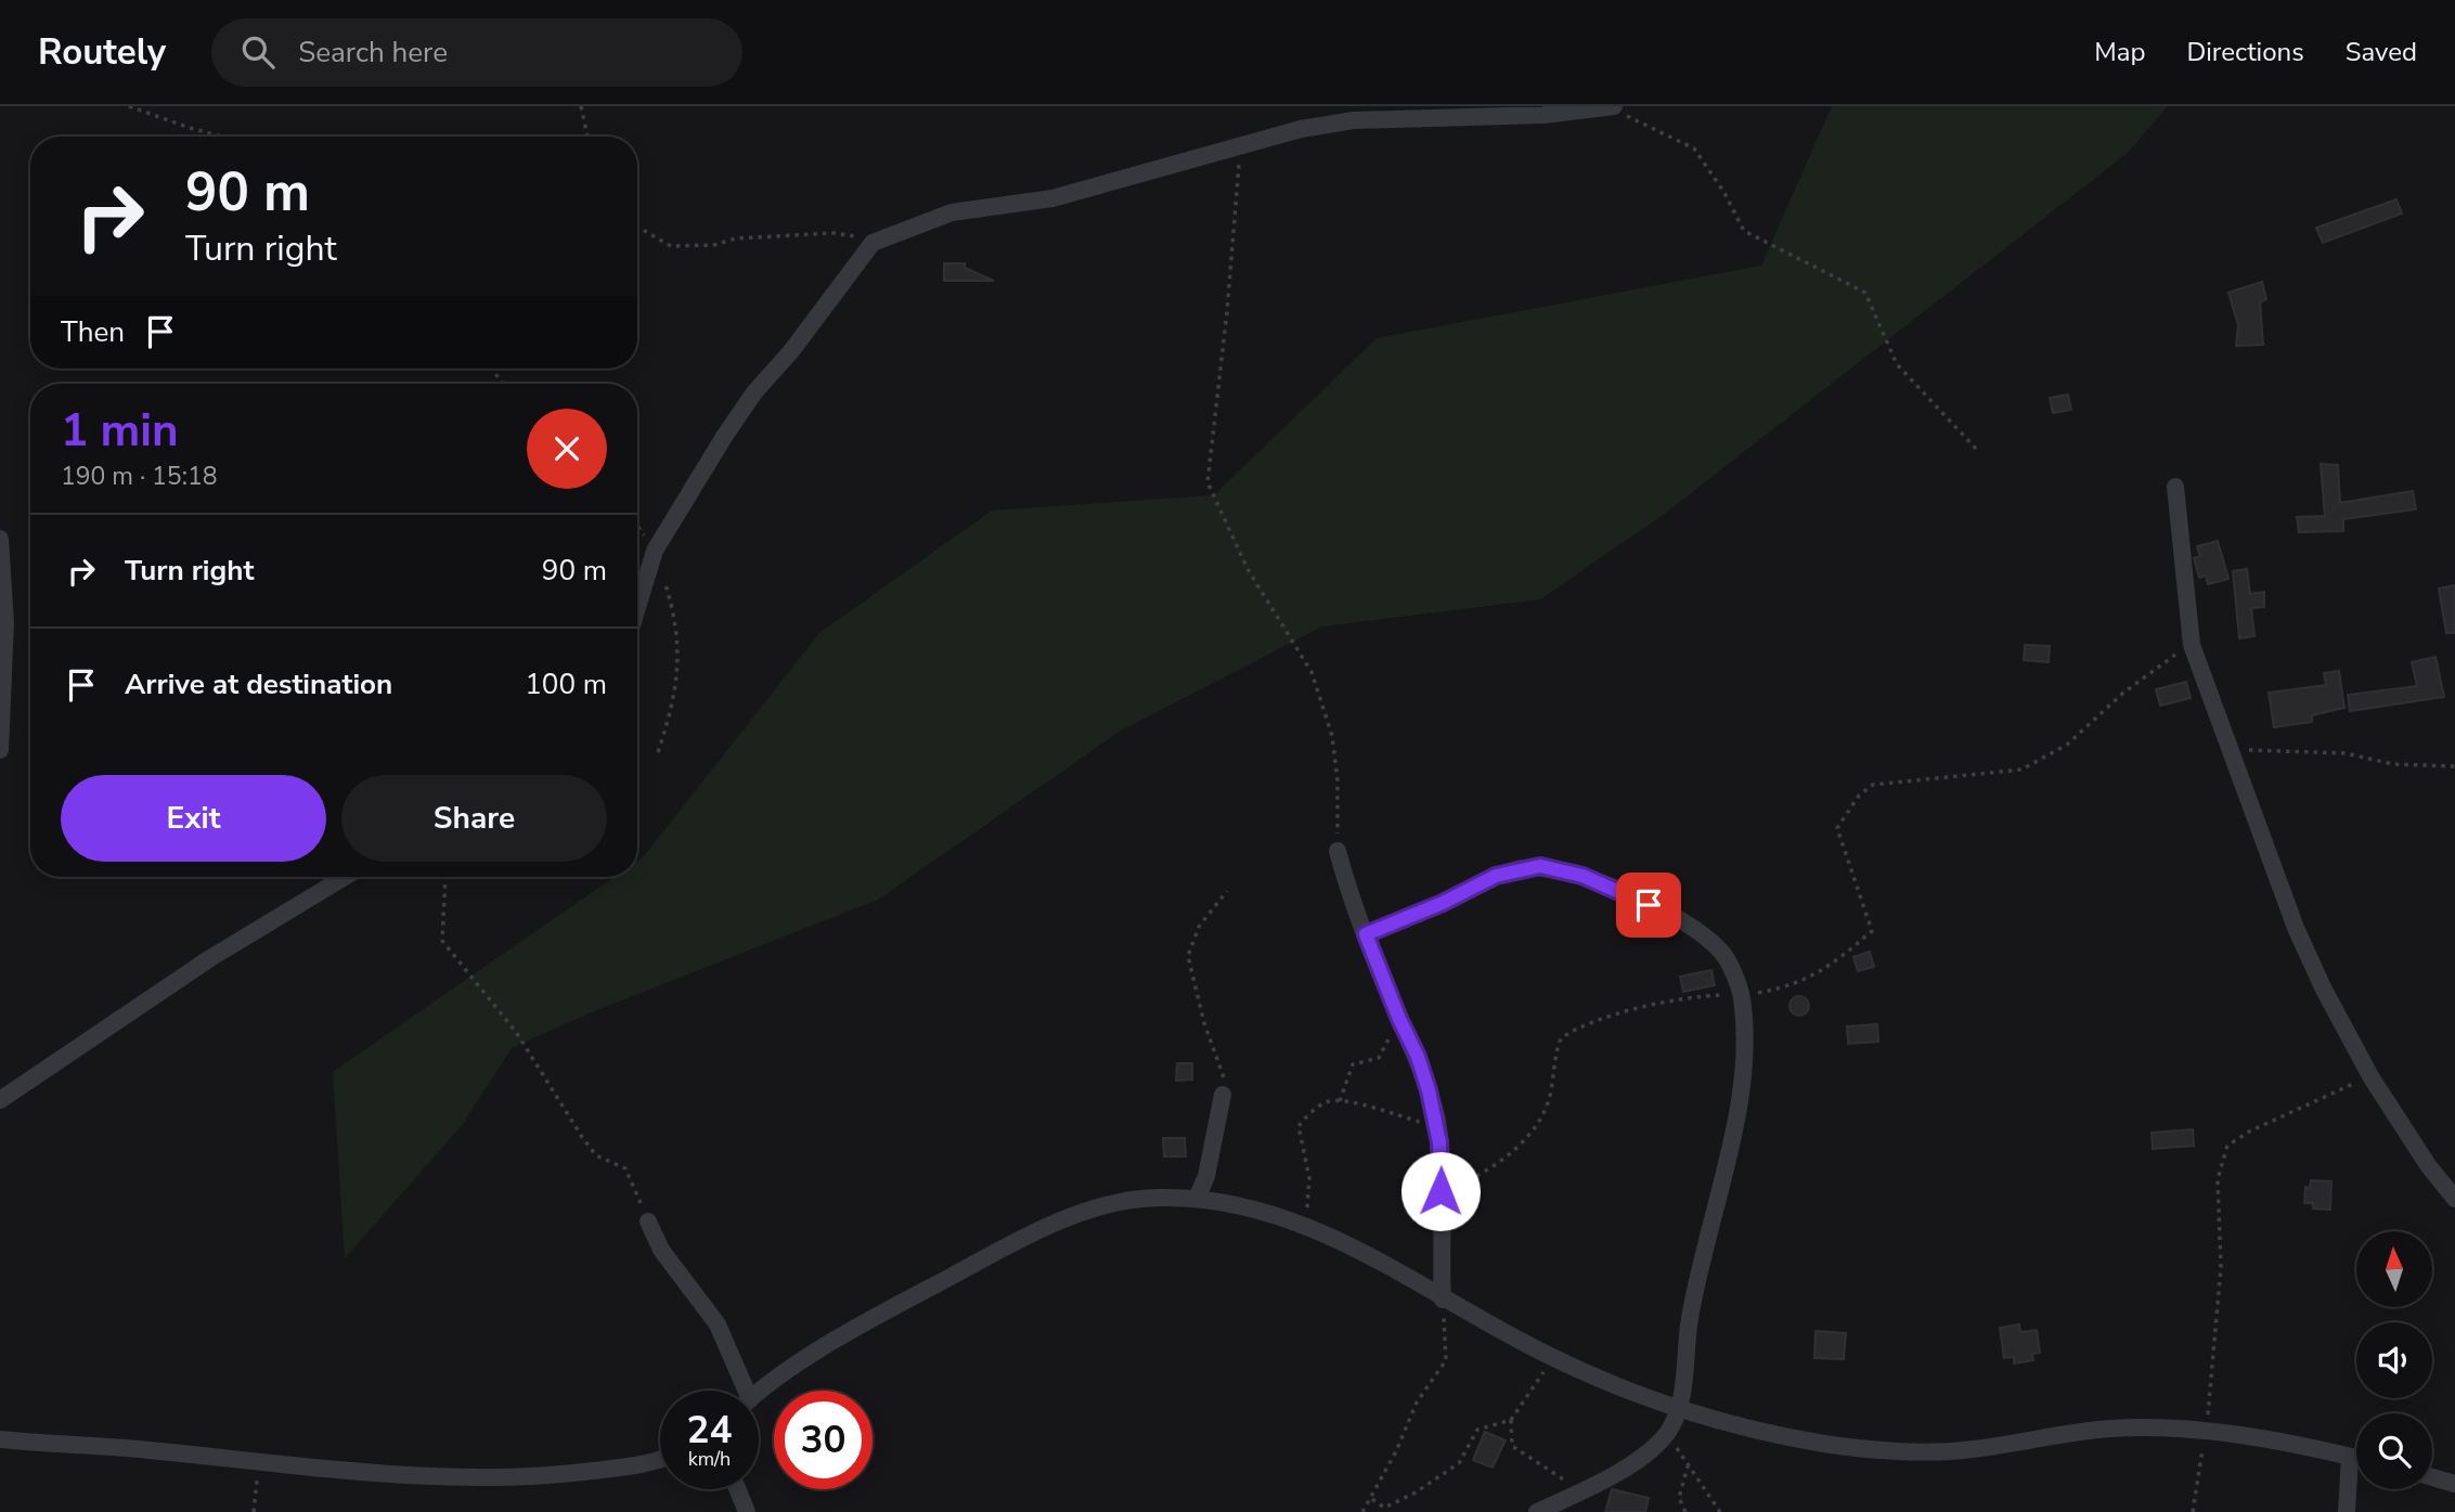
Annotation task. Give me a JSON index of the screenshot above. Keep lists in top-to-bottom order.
{
  "north": "top",
  "page": {
    "header": "Routely",
    "search": "Search here",
    "nav": ["Map", "Directions", "Saved"],
    "turn": ["90 m", "Turn right"],
    "then": "Then",
    "heading": ["1 min", "190 m · 15:18"],
    "list": [
      {
        "name": "Turn right",
        "value": "90 m"
      },
      {
        "name": "Arrive at destination",
        "value": "100 m"
      }
    ],
    "buttons": ["Exit", "Share"],
    "speed": "24 km/h",
    "limit": "30"
  }
}
